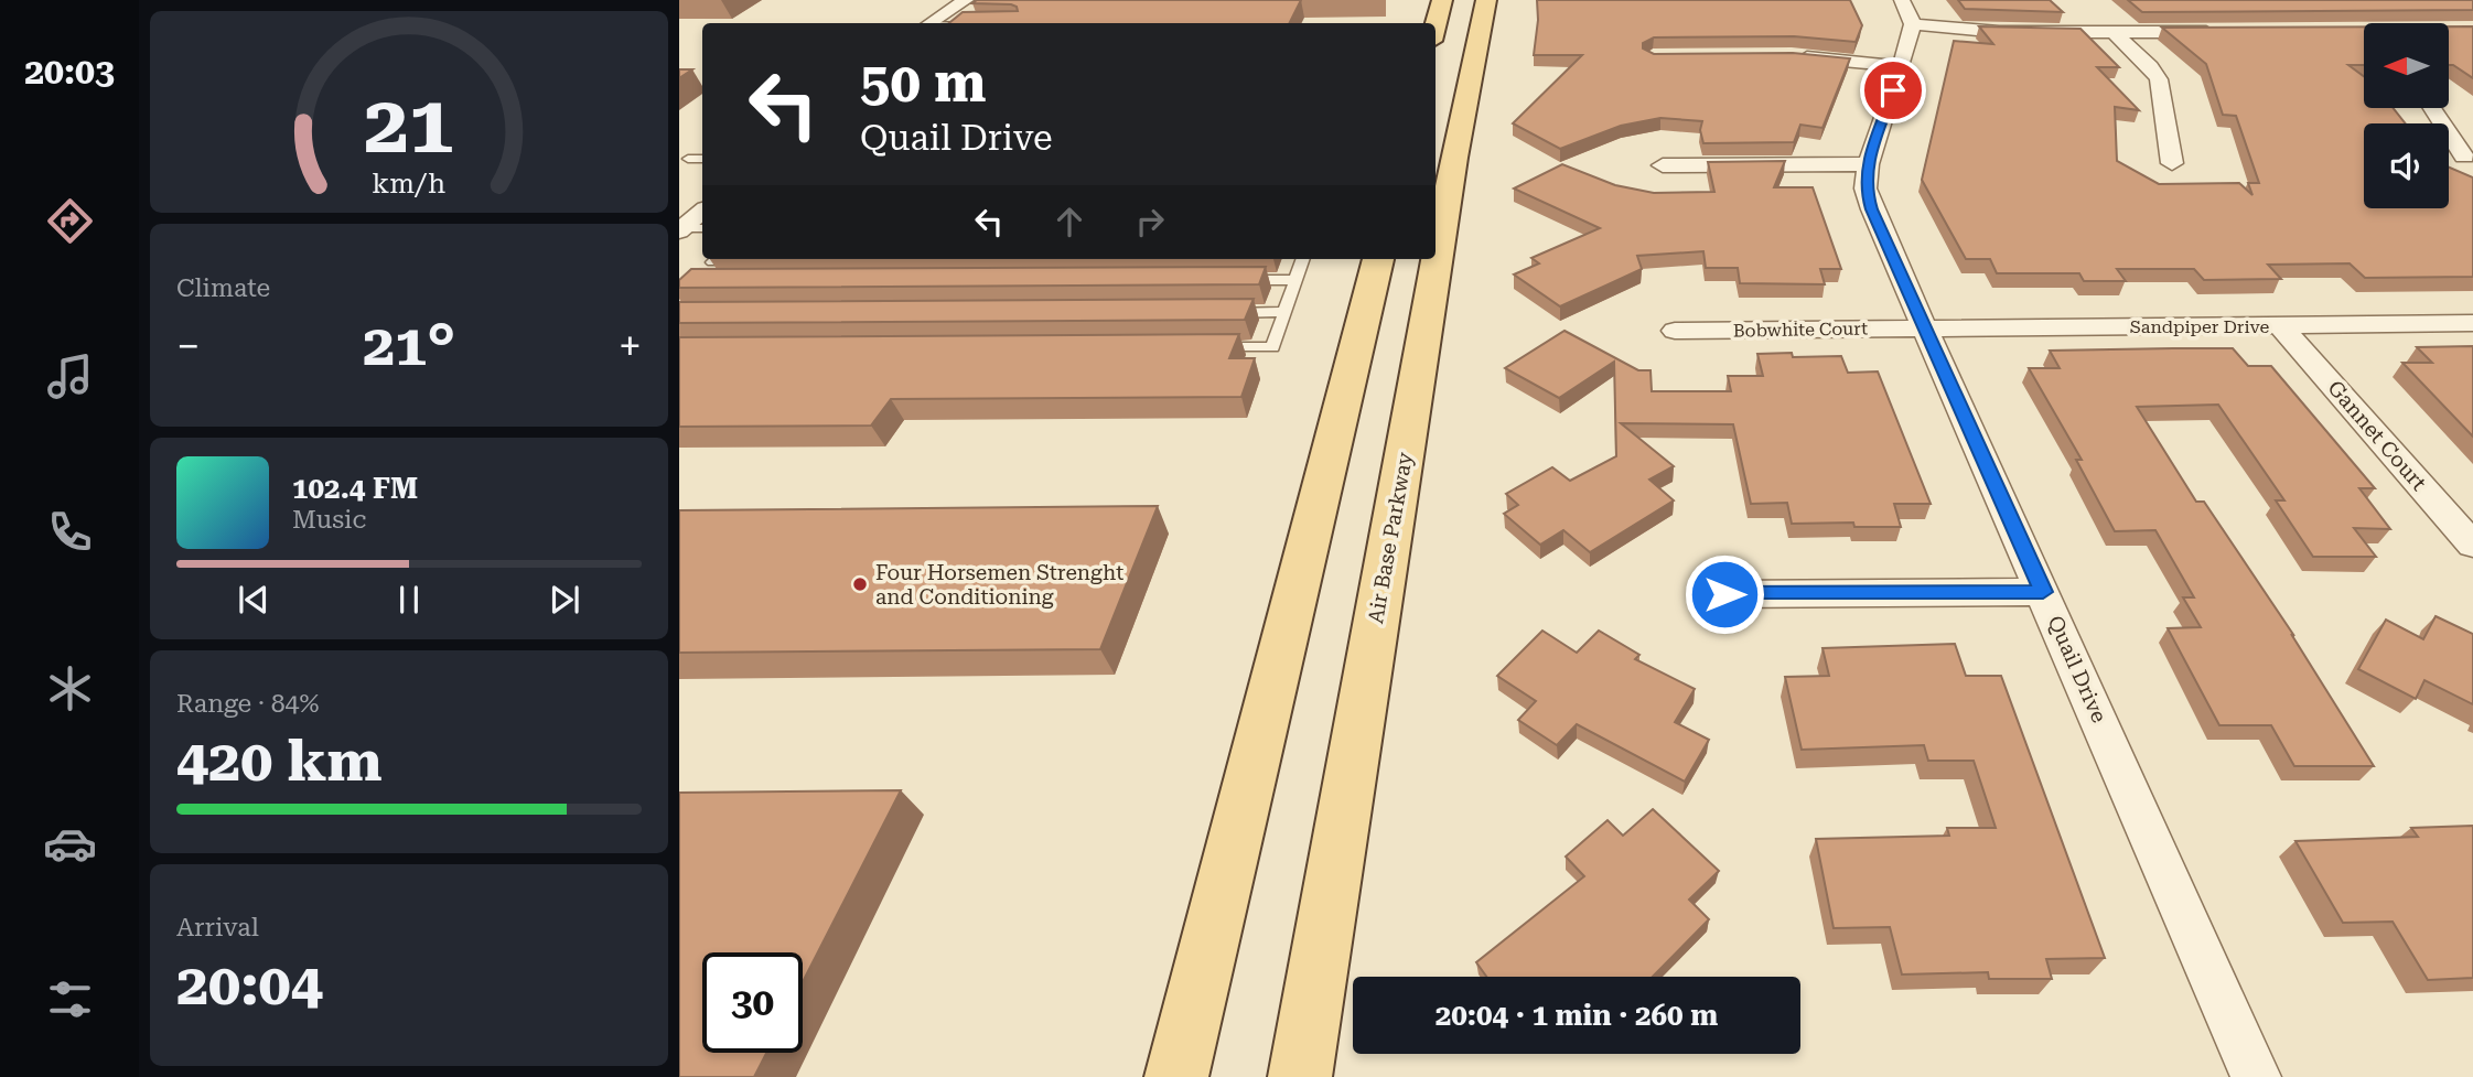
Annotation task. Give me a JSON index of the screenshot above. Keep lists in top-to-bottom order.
{
  "streets": {
    "main road": ["Air Base Parkway"],
    "street": [
      "Sandpiper Drive",
      "Bobwhite Court",
      "Gannet Court",
      "Quail Drive"
    ]
  },
  "crossings": [
    ["Sandpiper Drive", "Bobwhite Court"],
    ["Sandpiper Drive", "Gannet Court"],
    ["Sandpiper Drive", "Quail Drive"],
    ["Bobwhite Court", "Quail Drive"]
  ],
  "places": ["Four Horsemen Strenght and Conditioning"],
  "north": "left",
  "page": {
    "tabs": "20:03",
    "turn": ["50 m", "Quail Drive"],
    "tile": [
      "Climate",
      ["Range · 84%", "420 km"],
      ["Arrival", "20:04"]
    ],
    "heat": ["−", "21°", "+"],
    "song": ["102.4 FM", "Music"],
    "limit": "30",
    "trip": "20:04 · 1 min · 260 m",
    "gauge": ["21", "km/h"]
  }
}
